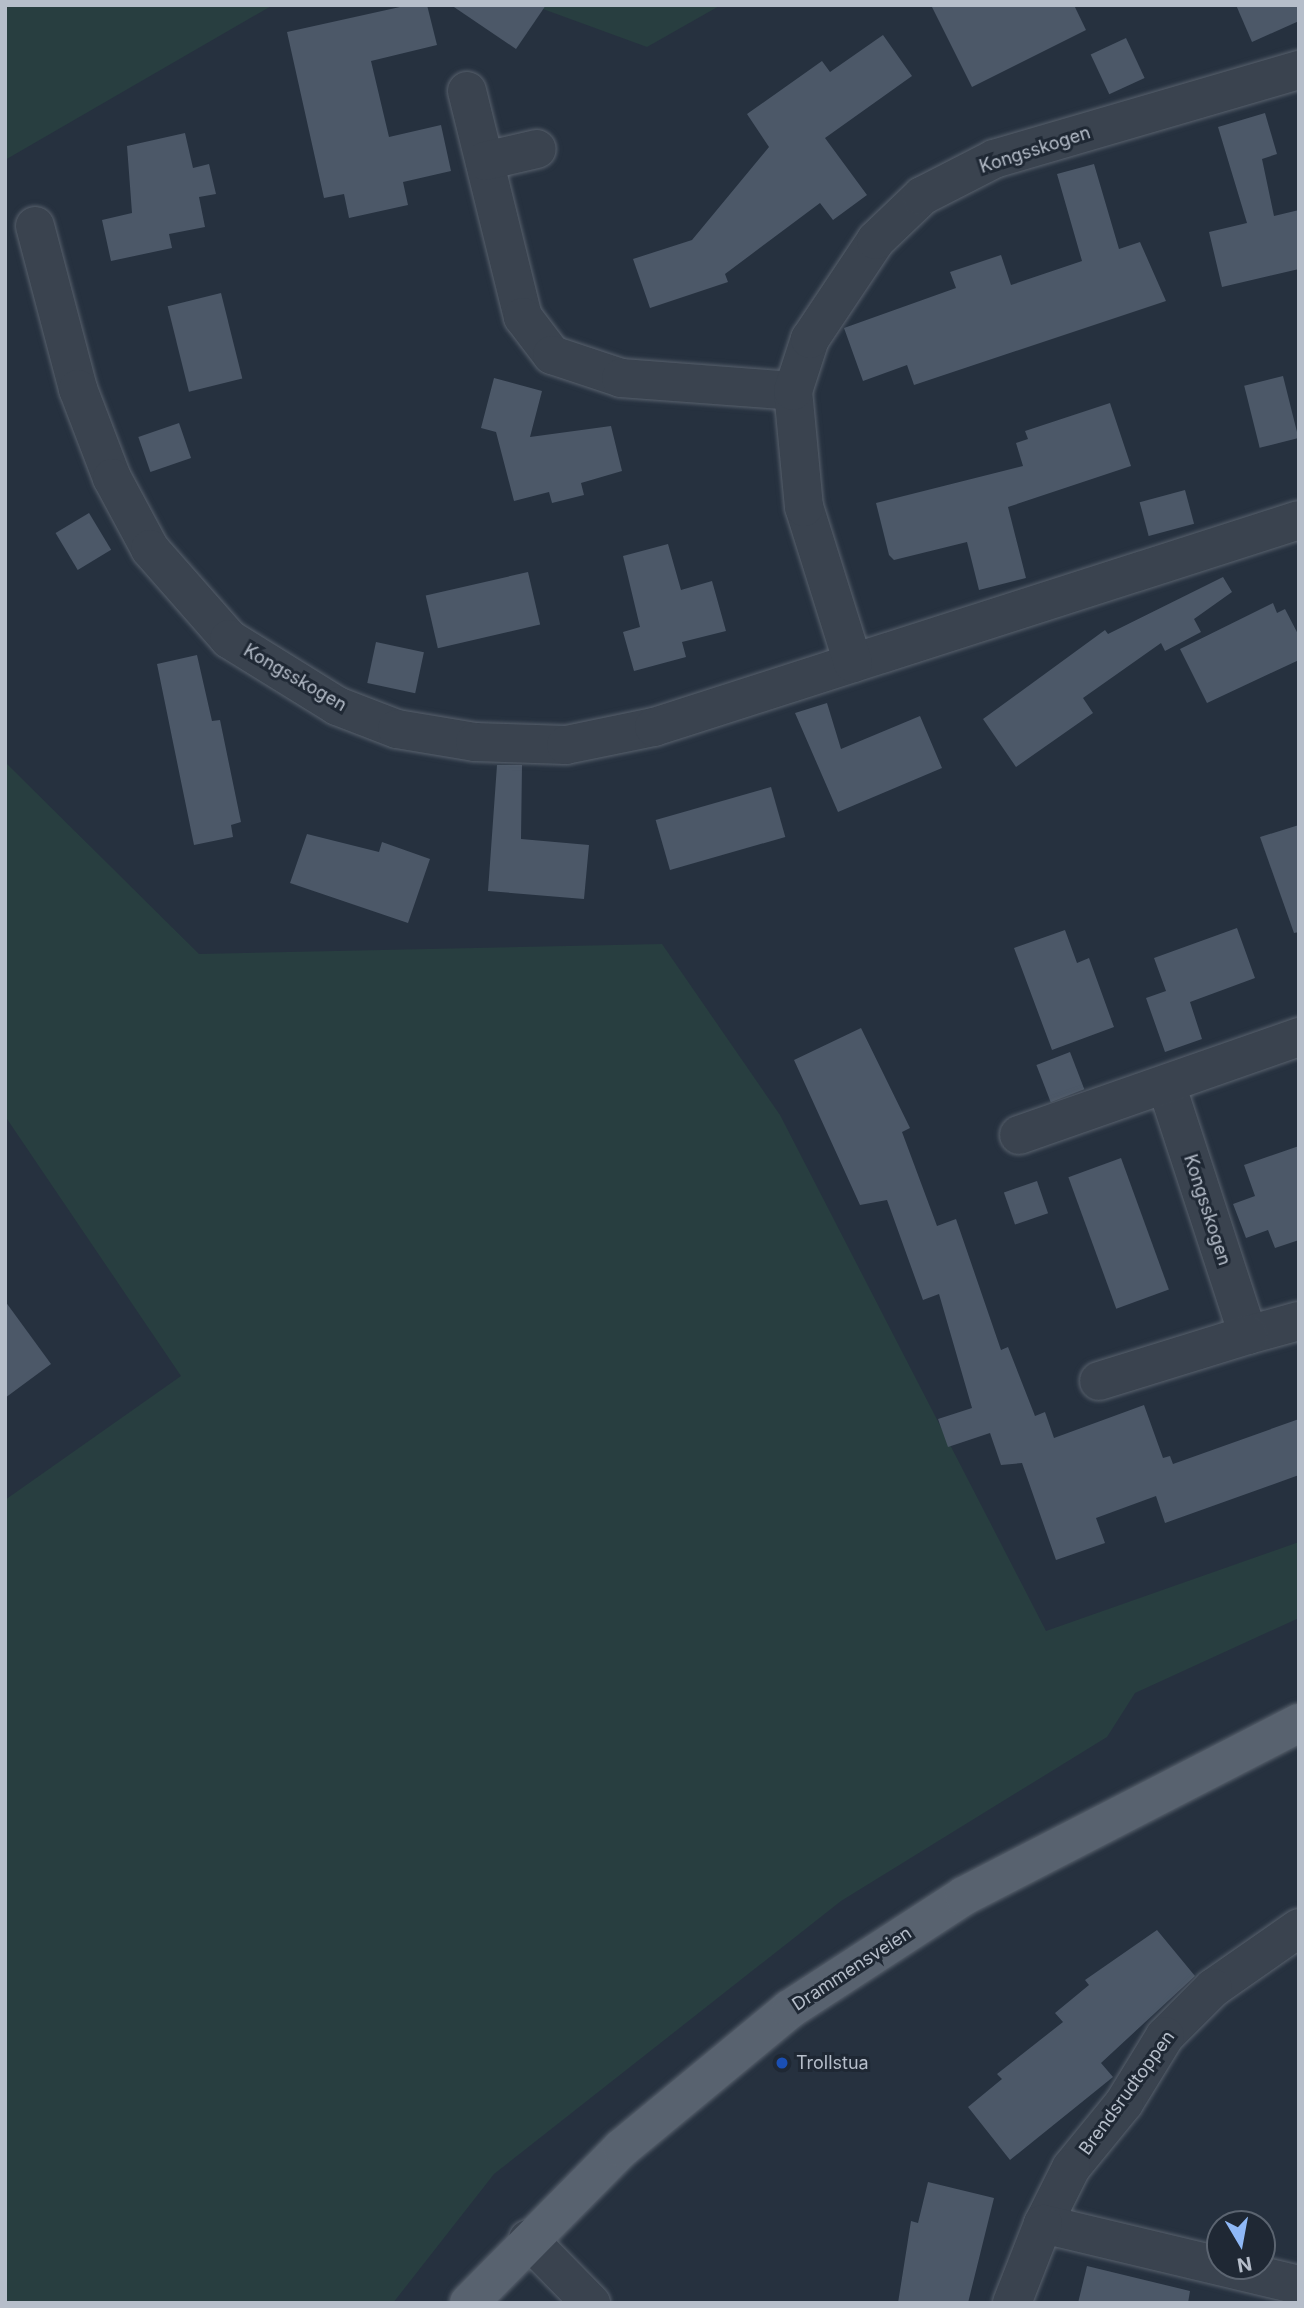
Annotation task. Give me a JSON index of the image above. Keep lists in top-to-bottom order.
{
  "streets": {
    "main road": ["Drammensveien"],
    "street": ["Kongsskogen", "Brendsrudtoppen"]
  },
  "places": ["Trollstua"],
  "north": "bottom"
}
